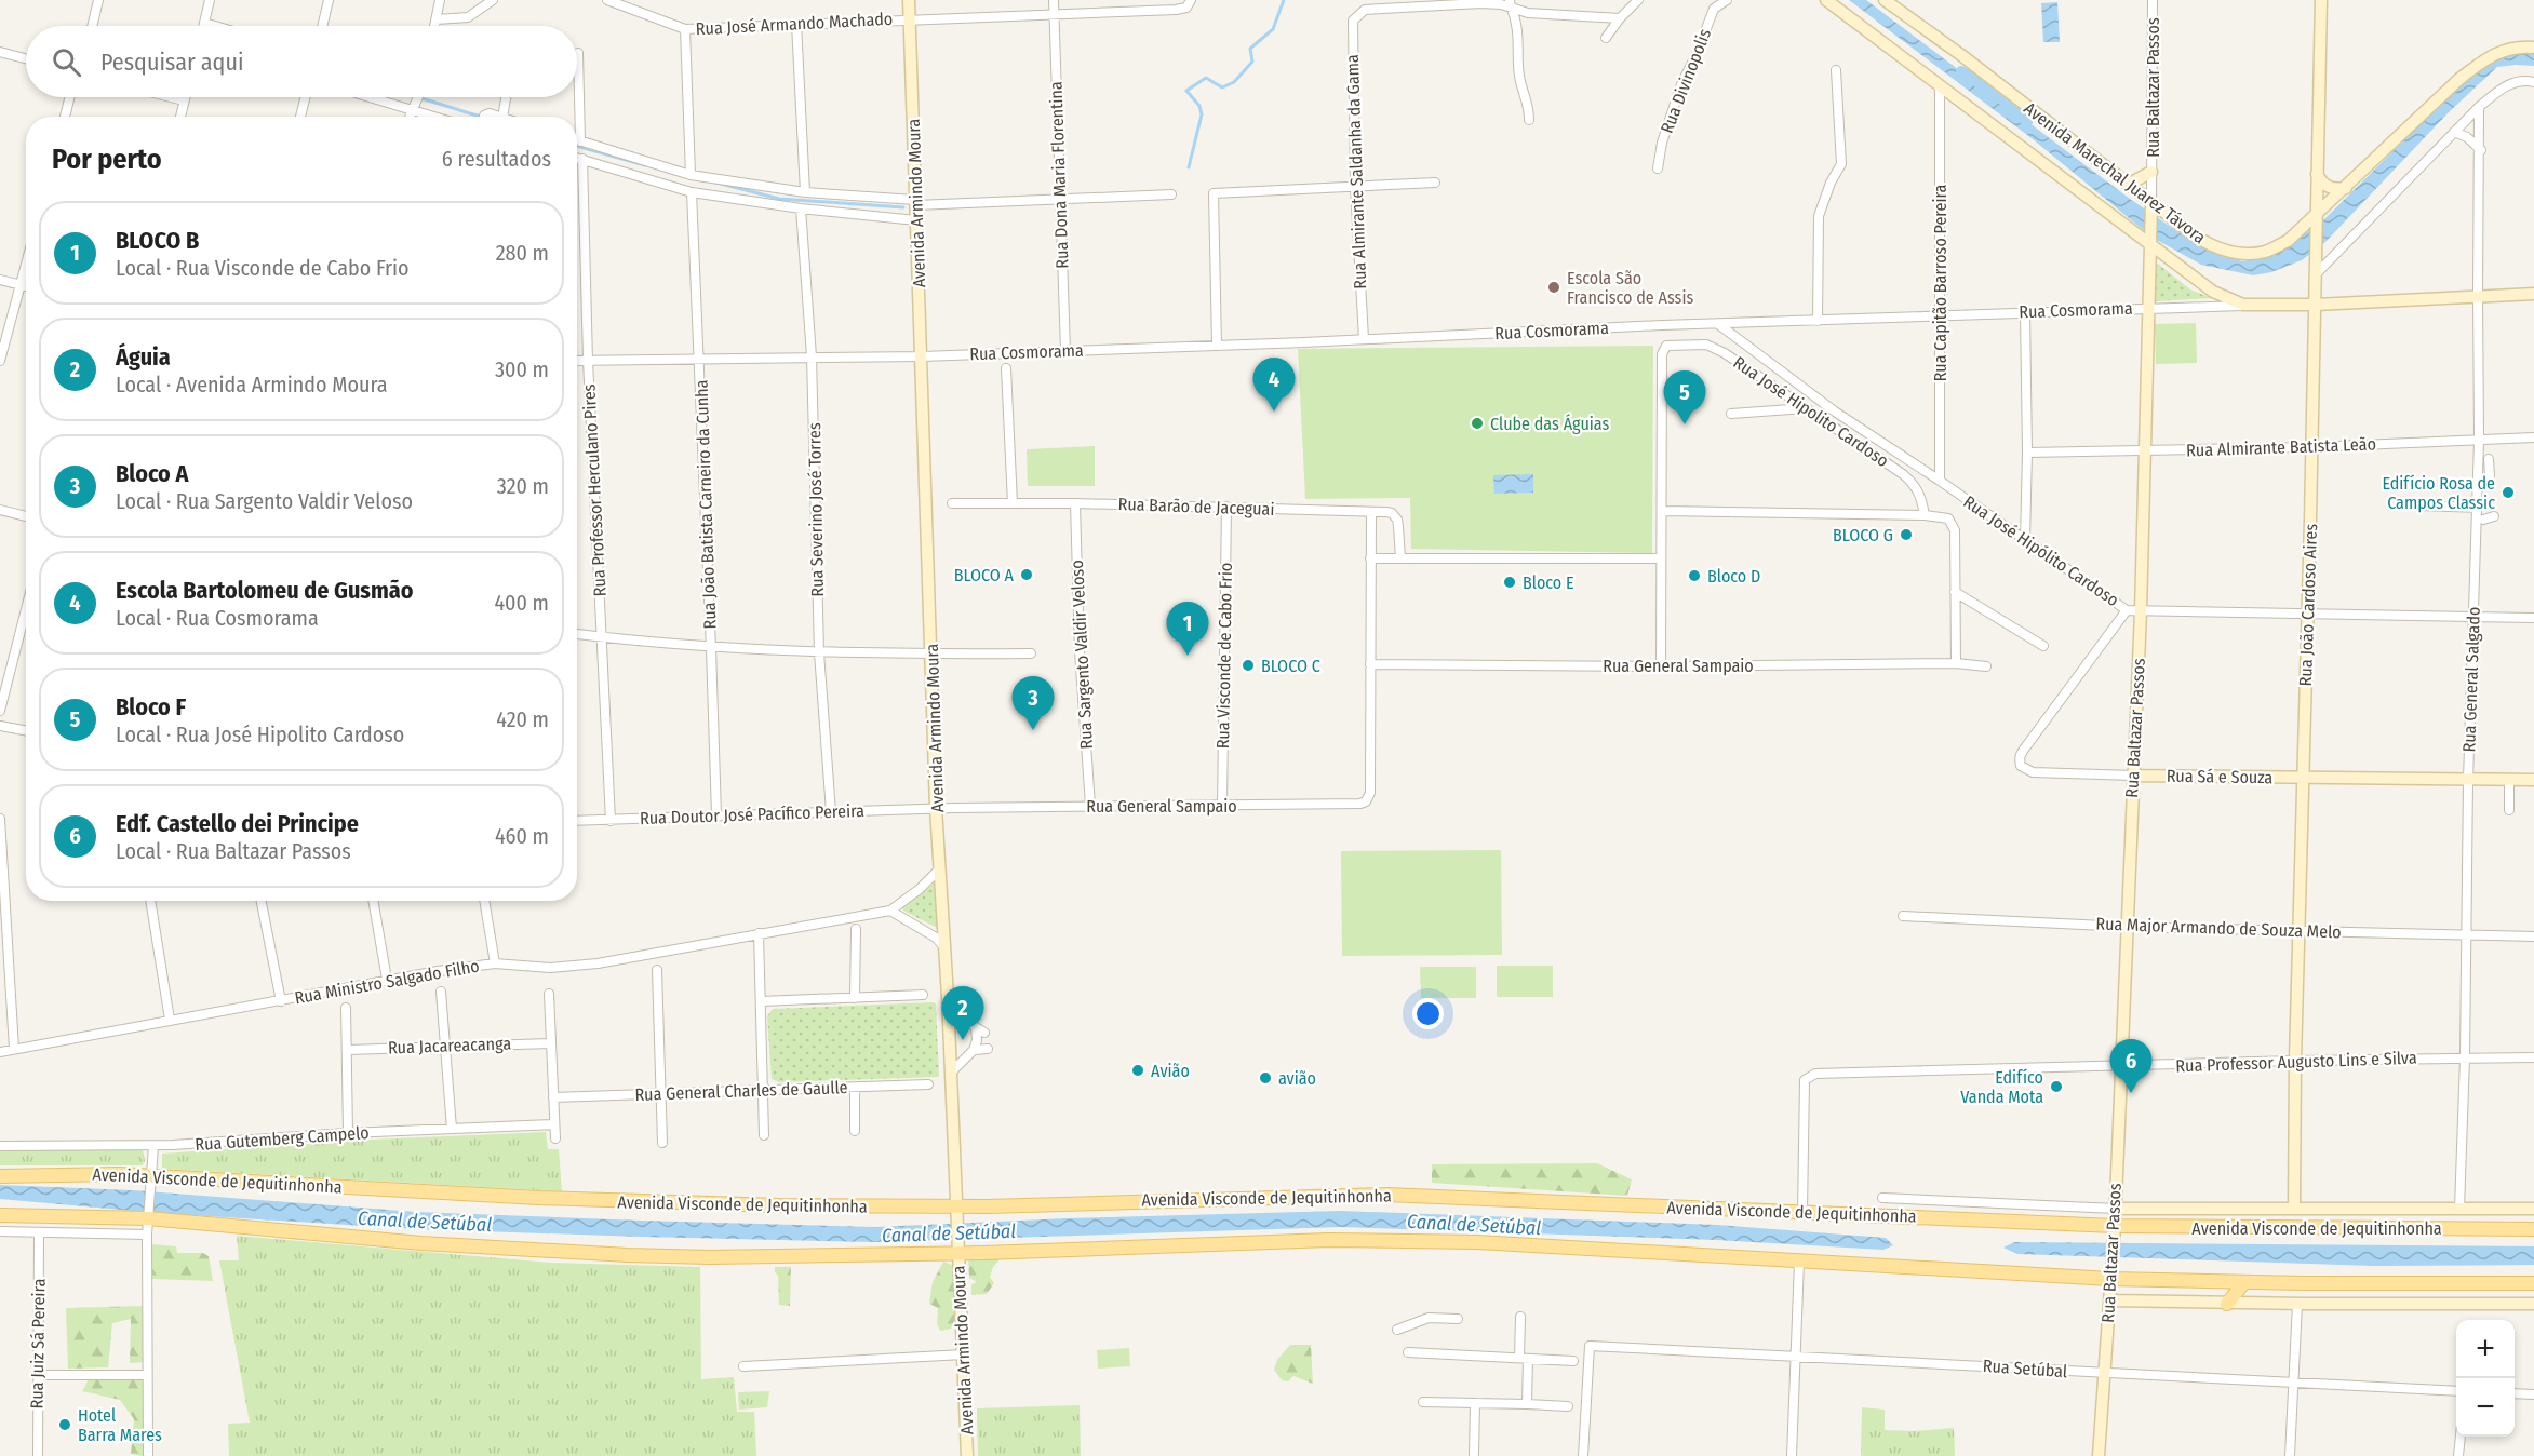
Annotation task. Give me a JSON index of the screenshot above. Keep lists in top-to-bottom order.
{
  "streets": {
    "main road": ["Avenida Visconde de Jequitinhonha"],
    "street": [
      "Rua José Armando Machado",
      "Rua Divinopolis",
      "Rua Baltazar Passos",
      "Rua Almirante Saldanha da Gama",
      "Avenida Marechal Juarez Távora",
      "Rua Dona Maria Florentina",
      "Avenida Armindo Moura",
      "Rua Capitão Barroso Pereira",
      "Rua Cosmorama",
      "Rua José Hipolito Cardoso",
      "Rua Almirante Batista Leão",
      "Rua Professor Herculano Pires",
      "Rua João Batista Carneiro da Cunha",
      "Rua Barão de Jaceguai",
      "Rua Severino José Torres",
      "Rua José Hipólito Cardoso",
      "Rua João Cardoso Aires",
      "Rua Sargento Valdir Veloso",
      "Rua Visconde de Cabo Frio",
      "Rua General Sampaio",
      "Rua General Salgado",
      "Rua Sá e Souza",
      "Rua Doutor José Pacífico Pereira",
      "Rua Major Armando de Souza Melo",
      "Rua Ministro Salgado Filho",
      "Rua Jacareacanga",
      "Rua Professor Augusto Lins e Silva",
      "Rua General Charles de Gaulle",
      "Rua Gutemberg Campelo",
      "Rua Juiz Sá Pereira",
      "Rua Setúbal"
    ]
  },
  "crossings": [
    ["Rua José Armando Machado", "Rua Dona Maria Florentina"],
    ["Rua José Armando Machado", "Avenida Armindo Moura"],
    ["Rua Baltazar Passos", "Avenida Marechal Juarez Távora"],
    ["Rua Baltazar Passos", "Rua Cosmorama"],
    ["Rua Baltazar Passos", "Rua Almirante Batista Leão"],
    ["Rua Baltazar Passos", "Rua José Hipólito Cardoso"],
    ["Rua Baltazar Passos", "Rua Sá e Souza"],
    ["Rua Baltazar Passos", "Rua Major Armando de Souza Melo"],
    ["Rua Baltazar Passos", "Rua Professor Augusto Lins e Silva"],
    ["Rua Baltazar Passos", "Avenida Visconde de Jequitinhonha"],
    ["Rua Baltazar Passos", "Rua Setúbal"],
    ["Rua Almirante Saldanha da Gama", "Rua Cosmorama"],
    ["Avenida Marechal Juarez Távora", "Rua Capitão Barroso Pereira"],
    ["Avenida Marechal Juarez Távora", "Rua Cosmorama"],
    ["Avenida Marechal Juarez Távora", "Rua João Cardoso Aires"],
    ["Rua Dona Maria Florentina", "Rua Cosmorama"],
    ["Avenida Armindo Moura", "Rua Cosmorama"],
    ["Avenida Armindo Moura", "Rua General Sampaio"],
    ["Avenida Armindo Moura", "Rua Doutor José Pacífico Pereira"],
    ["Avenida Armindo Moura", "Rua Ministro Salgado Filho"],
    ["Avenida Armindo Moura", "Avenida Visconde de Jequitinhonha"],
    ["Rua Capitão Barroso Pereira", "Rua Cosmorama"],
    ["Rua Capitão Barroso Pereira", "Rua José Hipólito Cardoso"],
    ["Rua Cosmorama", "Rua Professor Herculano Pires"],
    ["Rua Cosmorama", "Rua João Batista Carneiro da Cunha"],
    ["Rua Cosmorama", "Rua Severino José Torres"],
    ["Rua Cosmorama", "Rua José Hipólito Cardoso"],
    ["Rua Cosmorama", "Rua João Cardoso Aires"],
    ["Rua Cosmorama", "Rua General Salgado"],
    ["Rua Almirante Batista Leão", "Rua João Cardoso Aires"],
    ["Rua Almirante Batista Leão", "Rua General Salgado"],
    ["Rua Professor Herculano Pires", "Rua Doutor José Pacífico Pereira"],
    ["Rua João Batista Carneiro da Cunha", "Rua Doutor José Pacífico Pereira"],
    ["Rua Barão de Jaceguai", "Rua Sargento Valdir Veloso"],
    ["Rua Barão de Jaceguai", "Rua Visconde de Cabo Frio"],
    ["Rua Barão de Jaceguai", "Rua General Sampaio"],
    ["Rua Severino José Torres", "Rua Doutor José Pacífico Pereira"],
    ["Rua José Hipólito Cardoso", "Rua João Cardoso Aires"],
    ["Rua José Hipólito Cardoso", "Rua General Salgado"],
    ["Rua José Hipólito Cardoso", "Rua Sá e Souza"],
    ["Rua João Cardoso Aires", "Rua Sá e Souza"],
    ["Rua João Cardoso Aires", "Rua Major Armando de Souza Melo"],
    ["Rua João Cardoso Aires", "Rua Professor Augusto Lins e Silva"],
    ["Rua João Cardoso Aires", "Avenida Visconde de Jequitinhonha"],
    ["Rua Sargento Valdir Veloso", "Rua General Sampaio"],
    ["Rua Visconde de Cabo Frio", "Rua General Sampaio"],
    ["Rua General Sampaio", "Rua Doutor José Pacífico Pereira"],
    ["Rua General Salgado", "Rua Sá e Souza"],
    ["Rua General Salgado", "Rua Major Armando de Souza Melo"],
    ["Rua General Salgado", "Rua Professor Augusto Lins e Silva"],
    ["Rua General Salgado", "Avenida Visconde de Jequitinhonha"],
    ["Rua Professor Augusto Lins e Silva", "Avenida Visconde de Jequitinhonha"]
  ],
  "water": ["Canal de Setúbal"],
  "places": [
    "Escola São Francisco de Assis",
    "Clube das Águias",
    "Edifício Rosa de Campos Classic",
    "BLOCO G",
    "BLOCO A",
    "Bloco D",
    "Bloco E",
    "BLOCO C",
    "Avião",
    "avião",
    "Edifíco Vanda Mota",
    "Hotel Barra Mares"
  ],
  "page": {
    "search": "Pesquisar aqui",
    "heading": ["Por perto", "6 resultados"],
    "list": [
      {
        "mark": "1",
        "name": "BLOCO B",
        "note": "Local · Rua Visconde de Cabo Frio",
        "value": "280 m"
      },
      {
        "mark": "2",
        "name": "Águia",
        "note": "Local · Avenida Armindo Moura",
        "value": "300 m"
      },
      {
        "mark": "3",
        "name": "Bloco A",
        "note": "Local · Rua Sargento Valdir Veloso",
        "value": "320 m"
      },
      {
        "mark": "4",
        "name": "Escola Bartolomeu de Gusmão",
        "note": "Local · Rua Cosmorama",
        "value": "400 m"
      },
      {
        "mark": "5",
        "name": "Bloco F",
        "note": "Local · Rua José Hipolito Cardoso",
        "value": "420 m"
      },
      {
        "mark": "6",
        "name": "Edf. Castello dei Principe",
        "note": "Local · Rua Baltazar Passos",
        "value": "460 m"
      }
    ],
    "pins": [
      "4",
      "5",
      "1",
      "3",
      "2",
      "6"
    ],
    "map_buttons": ["+", "−"]
  }
}
